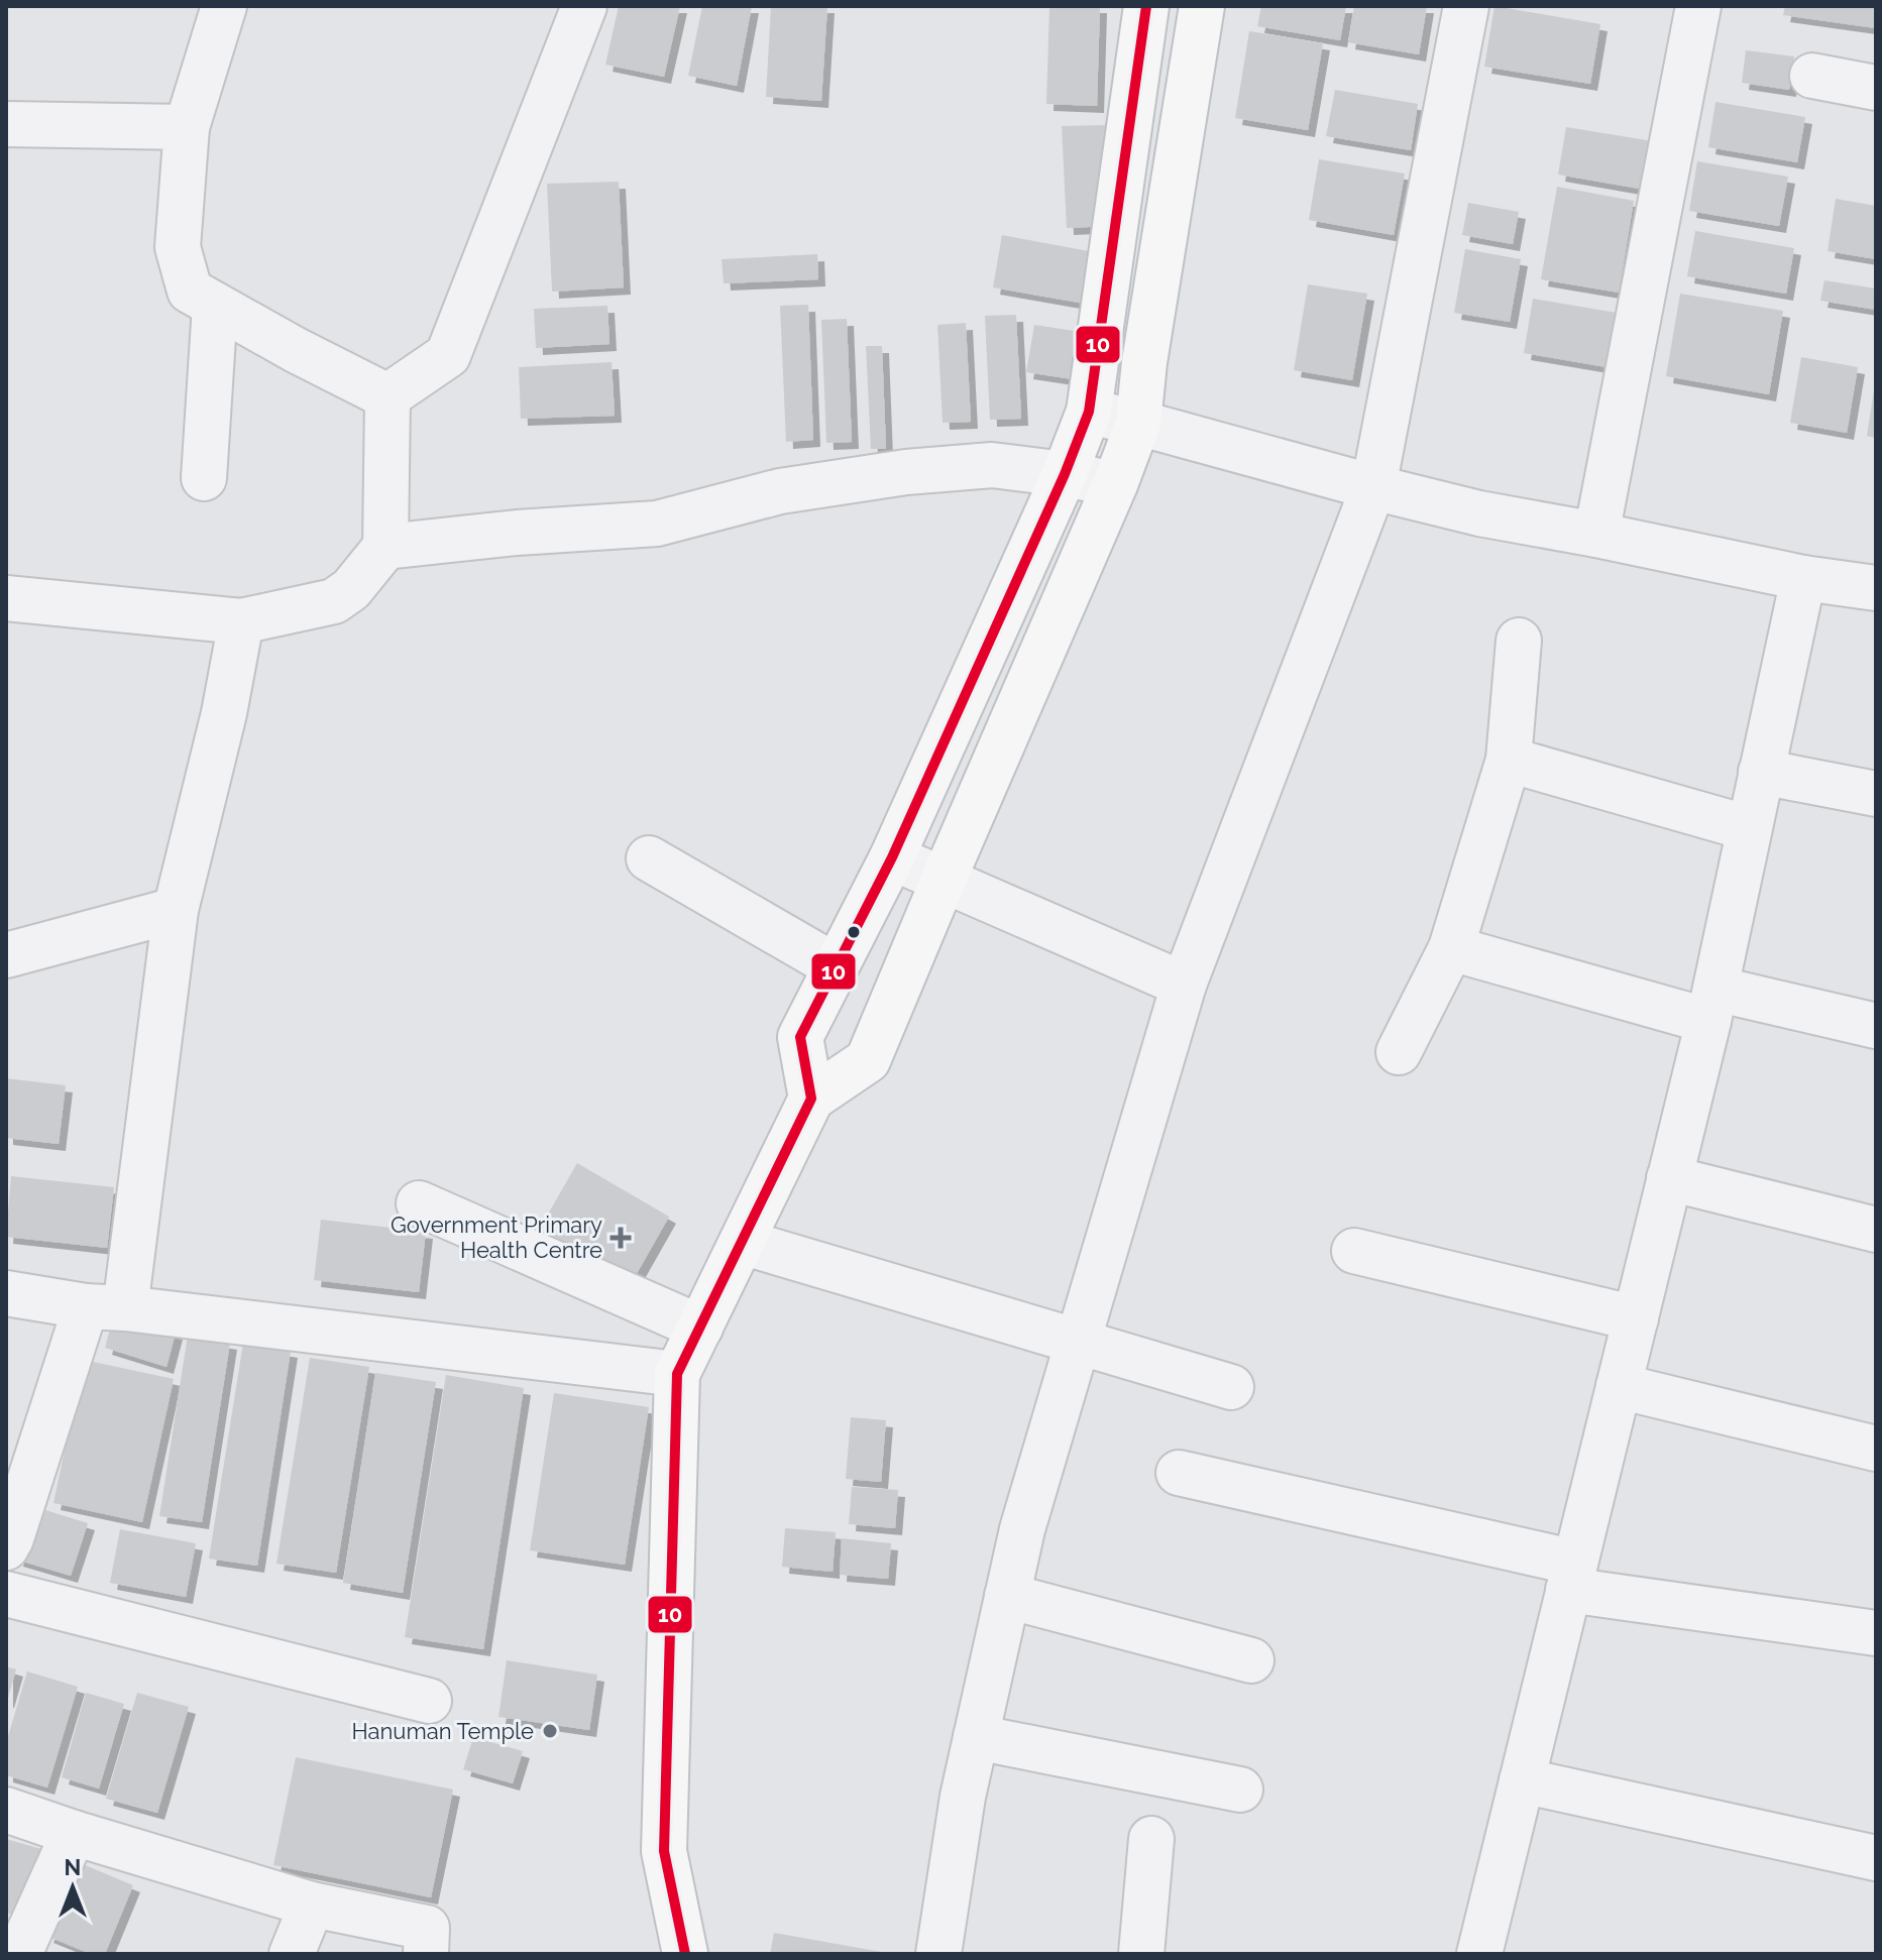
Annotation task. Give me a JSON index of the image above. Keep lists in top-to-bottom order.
{
  "places": {
    "health": ["Government Primary Health Centre"],
    "other": ["Hanuman Temple"]
  },
  "lines": ["transit line 10"],
  "north": "top"
}
